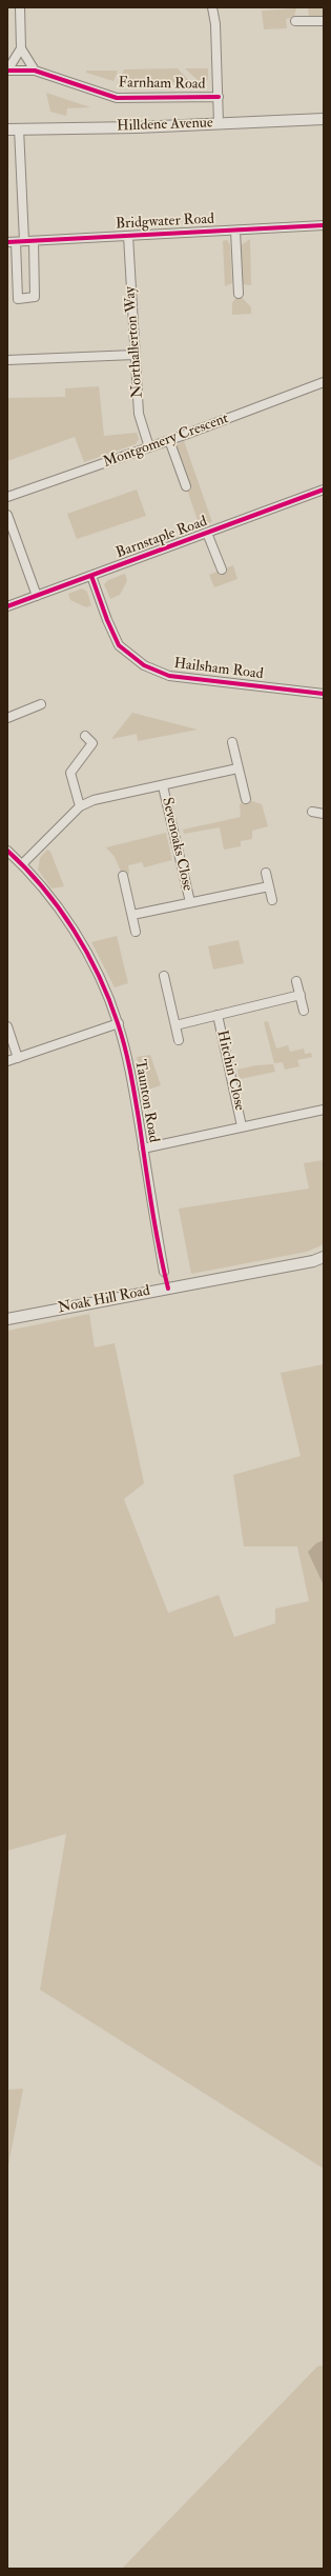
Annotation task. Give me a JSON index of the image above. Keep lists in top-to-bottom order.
{
  "streets": {
    "street": [
      "Farnham Road",
      "Hilldene Avenue",
      "Bridgwater Road",
      "Northallerton Way",
      "Montgomery Crescent",
      "Barnstaple Road",
      "Hailsham Road",
      "Sevenoaks Close",
      "Hitchin Close",
      "Taunton Road",
      "Noak Hill Road"
    ]
  },
  "crossings": [
    ["Bridgwater Road", "Northallerton Way"],
    ["Northallerton Way", "Montgomery Crescent"],
    ["Barnstaple Road", "Hailsham Road"],
    ["Sevenoaks Close", "Taunton Road"]
  ]
}
